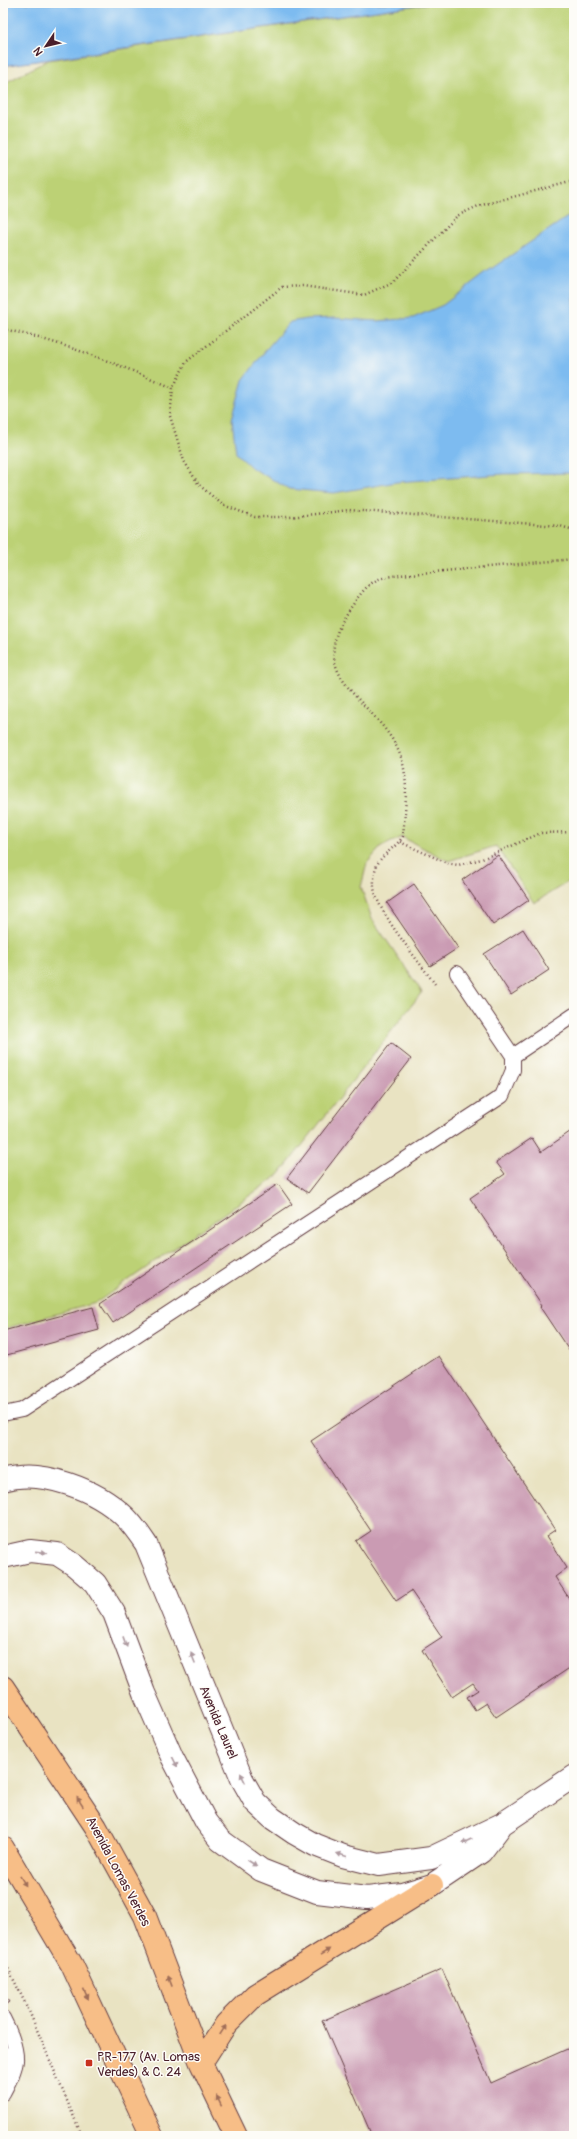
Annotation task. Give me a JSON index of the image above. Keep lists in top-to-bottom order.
{
  "streets": {
    "highway": ["Avenida Lomas Verdes"],
    "street": ["Avenida Laurel"]
  },
  "places": {
    "transit": ["PR-177 (Av. Lomas Verdes) & C. 24"]
  },
  "north": "bottom left"
}
